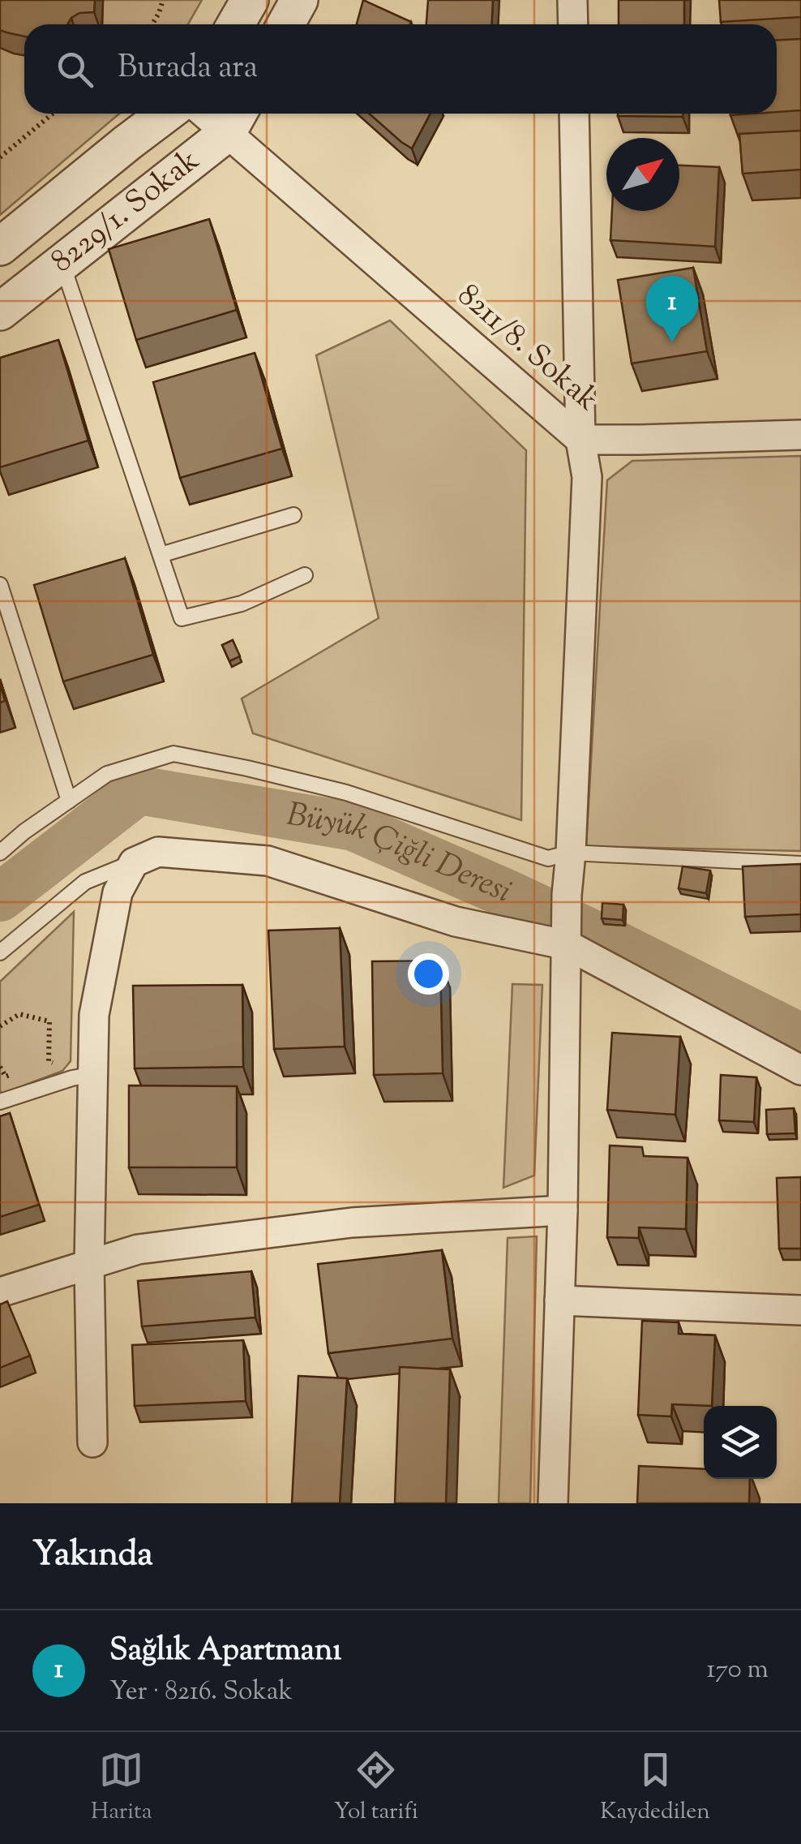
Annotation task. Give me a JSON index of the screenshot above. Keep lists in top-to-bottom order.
{
  "streets": {
    "street": ["8229/1. Sokak", "8211/8. Sokak"]
  },
  "crossings": [
    ["8229/1. Sokak", "8211/8. Sokak"]
  ],
  "water": ["Büyük Çiğli Deresi"],
  "north": "top right",
  "page": {
    "search": "Burada ara",
    "pins": "1",
    "heading": "Yakında",
    "list": [
      {
        "mark": "1",
        "name": "Sağlık Apartmanı",
        "note": "Yer · 8216. Sokak",
        "value": "170 m"
      }
    ],
    "nav": ["Harita", "Yol tarifi", "Kaydedilen"]
  }
}
